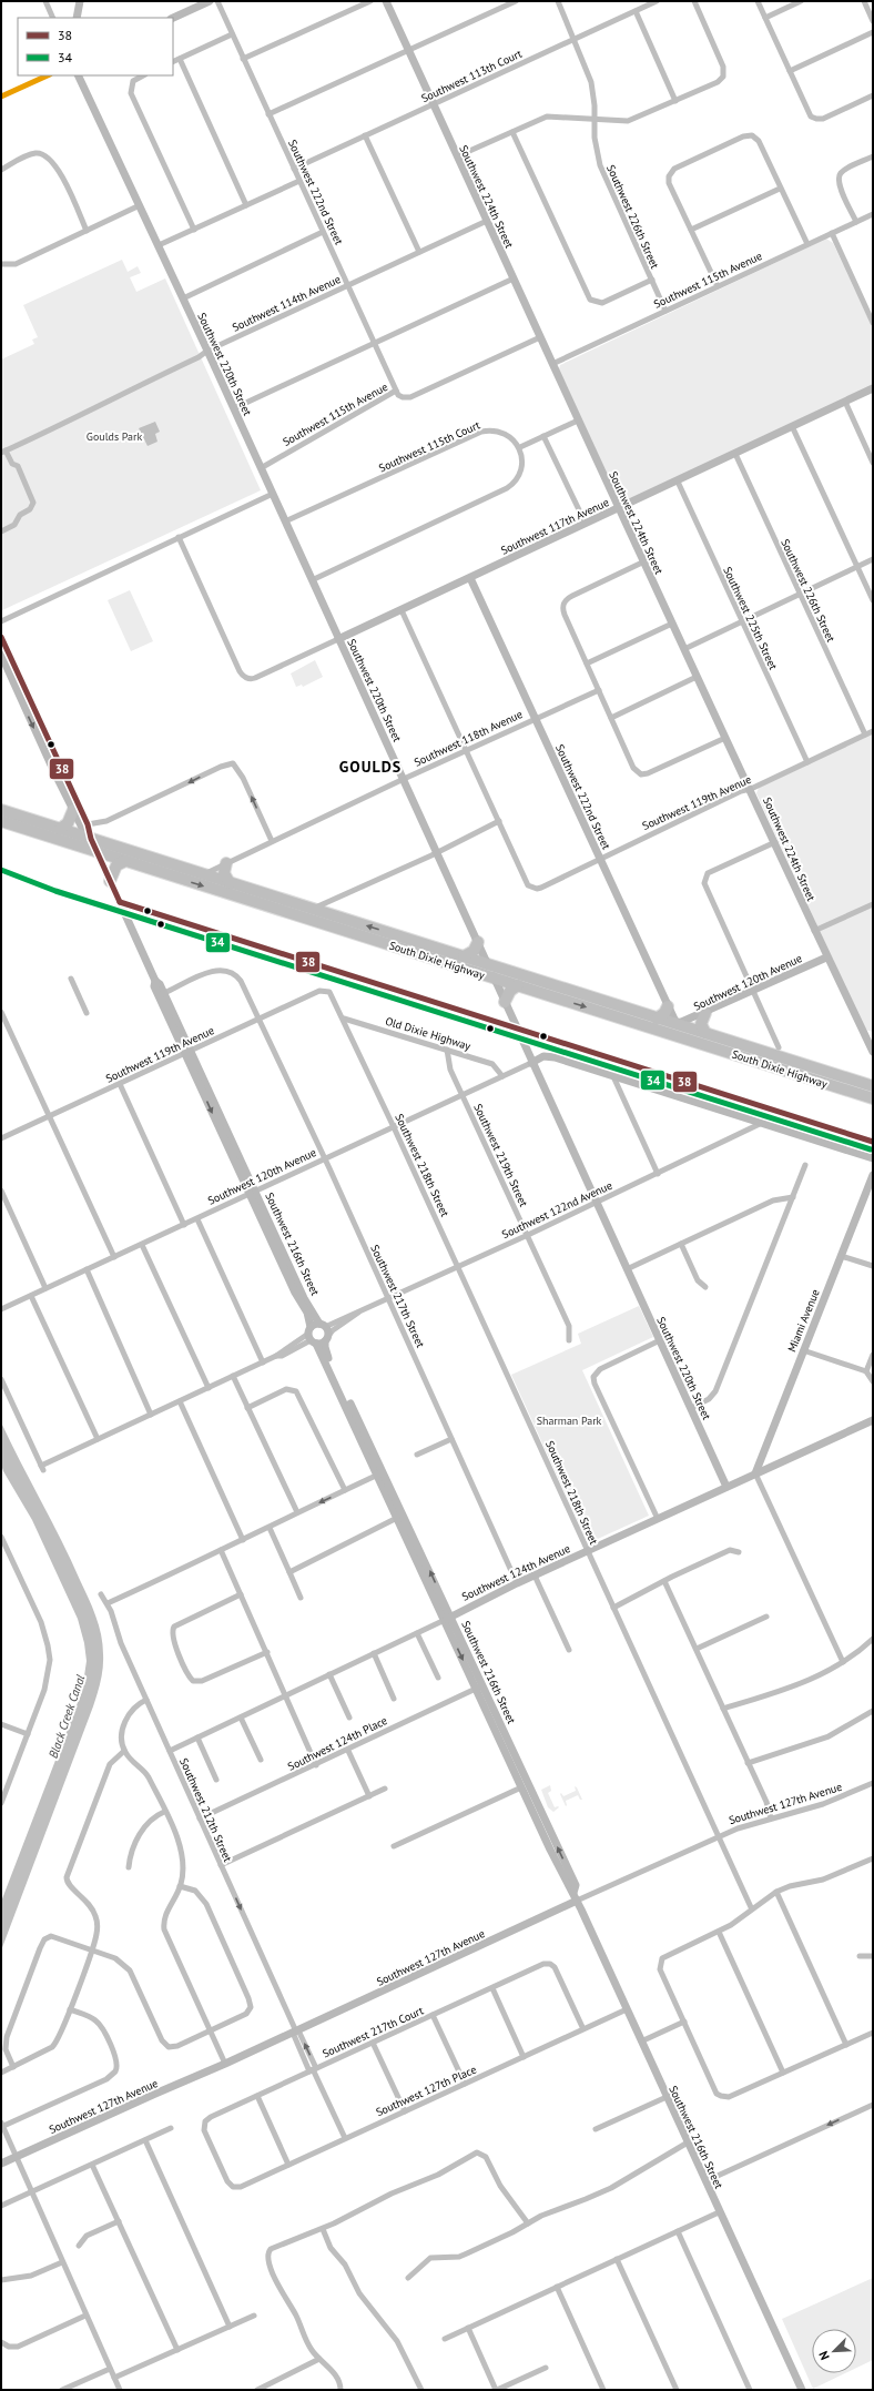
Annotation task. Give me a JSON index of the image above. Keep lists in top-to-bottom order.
{
  "streets": {
    "highway": ["South Dixie Highway"],
    "street": [
      "Southwest 113th Court",
      "Southwest 222nd Street",
      "Southwest 224th Street",
      "Southwest 226th Street",
      "Southwest 115th Avenue",
      "Southwest 114th Avenue",
      "Southwest 220th Street",
      "Southwest 115th Court",
      "Southwest 117th Avenue",
      "Southwest 225th Street",
      "Southwest 118th Avenue",
      "Southwest 119th Avenue",
      "Southwest 120th Avenue",
      "Old Dixie Highway",
      "Southwest 219th Street",
      "Southwest 218th Street",
      "Southwest 122nd Avenue",
      "Southwest 216th Street",
      "Southwest 217th Street",
      "Miami Avenue",
      "Southwest 124th Avenue",
      "Southwest 124th Place",
      "Southwest 127th Avenue",
      "Southwest 212th Street",
      "Southwest 217th Court",
      "Southwest 127th Place"
    ]
  },
  "crossings": [
    ["Southwest 113th Court", "Southwest 222nd Street"],
    ["Southwest 113th Court", "Southwest 224th Street"],
    ["Southwest 113th Court", "Southwest 226th Street"],
    ["Southwest 222nd Street", "Southwest 115th Avenue"],
    ["Southwest 222nd Street", "Southwest 114th Avenue"],
    ["Southwest 222nd Street", "Southwest 117th Avenue"],
    ["Southwest 222nd Street", "Southwest 118th Avenue"],
    ["Southwest 222nd Street", "Southwest 119th Avenue"],
    ["Southwest 222nd Street", "South Dixie Highway"],
    ["Southwest 222nd Street", "Southwest 120th Avenue"],
    ["Southwest 224th Street", "Southwest 115th Avenue"],
    ["Southwest 224th Street", "Southwest 114th Avenue"],
    ["Southwest 224th Street", "Southwest 117th Avenue"],
    ["Southwest 224th Street", "Southwest 119th Avenue"],
    ["Southwest 224th Street", "Southwest 120th Avenue"],
    ["Southwest 226th Street", "Southwest 115th Avenue"],
    ["Southwest 226th Street", "Southwest 117th Avenue"],
    ["Southwest 226th Street", "Southwest 119th Avenue"],
    ["Southwest 115th Avenue", "Southwest 220th Street"],
    ["Southwest 114th Avenue", "Southwest 220th Street"],
    ["Southwest 220th Street", "Southwest 115th Court"],
    ["Southwest 220th Street", "Southwest 117th Avenue"],
    ["Southwest 220th Street", "Southwest 118th Avenue"],
    ["Southwest 220th Street", "South Dixie Highway"],
    ["Southwest 220th Street", "Southwest 120th Avenue"],
    ["Southwest 220th Street", "Southwest 122nd Avenue"],
    ["Southwest 220th Street", "Southwest 124th Avenue"],
    ["Southwest 117th Avenue", "Southwest 225th Street"],
    ["Southwest 225th Street", "Southwest 119th Avenue"],
    ["Southwest 118th Avenue", "South Dixie Highway"],
    ["Southwest 119th Avenue", "Southwest 218th Street"],
    ["Southwest 119th Avenue", "Southwest 216th Street"],
    ["Southwest 119th Avenue", "Southwest 217th Street"],
    ["South Dixie Highway", "Southwest 120th Avenue"],
    ["South Dixie Highway", "Southwest 216th Street"],
    ["Southwest 120th Avenue", "Old Dixie Highway"],
    ["Southwest 120th Avenue", "Southwest 219th Street"],
    ["Southwest 120th Avenue", "Southwest 218th Street"],
    ["Southwest 120th Avenue", "Southwest 216th Street"],
    ["Southwest 120th Avenue", "Southwest 217th Street"],
    ["Old Dixie Highway", "Southwest 219th Street"],
    ["Old Dixie Highway", "Southwest 218th Street"],
    ["Southwest 219th Street", "Southwest 122nd Avenue"],
    ["Southwest 218th Street", "Southwest 122nd Avenue"],
    ["Southwest 218th Street", "Southwest 124th Avenue"],
    ["Southwest 218th Street", "Southwest 127th Avenue"],
    ["Southwest 122nd Avenue", "Southwest 216th Street"],
    ["Southwest 122nd Avenue", "Southwest 217th Street"],
    ["Southwest 216th Street", "Southwest 217th Street"],
    ["Southwest 216th Street", "Southwest 124th Avenue"],
    ["Southwest 216th Street", "Southwest 124th Place"],
    ["Southwest 216th Street", "Southwest 127th Avenue"],
    ["Southwest 216th Street", "Southwest 127th Place"],
    ["Southwest 217th Street", "Southwest 124th Avenue"],
    ["Miami Avenue", "Southwest 124th Avenue"],
    ["Southwest 124th Avenue", "Southwest 212th Street"],
    ["Southwest 124th Place", "Southwest 212th Street"],
    ["Southwest 127th Avenue", "Southwest 212th Street"],
    ["Southwest 212th Street", "Southwest 217th Court"],
    ["Southwest 212th Street", "Southwest 127th Place"],
    ["Southwest 217th Court", "Southwest 127th Place"]
  ],
  "districts": ["GOULDS"],
  "water": ["Black Creek Canal"],
  "parks": ["Goulds Park", "Sharman Park"],
  "lines": ["transit line 38", "transit line 34"],
  "legend": ["38", "34"],
  "north": "bottom left"
}
